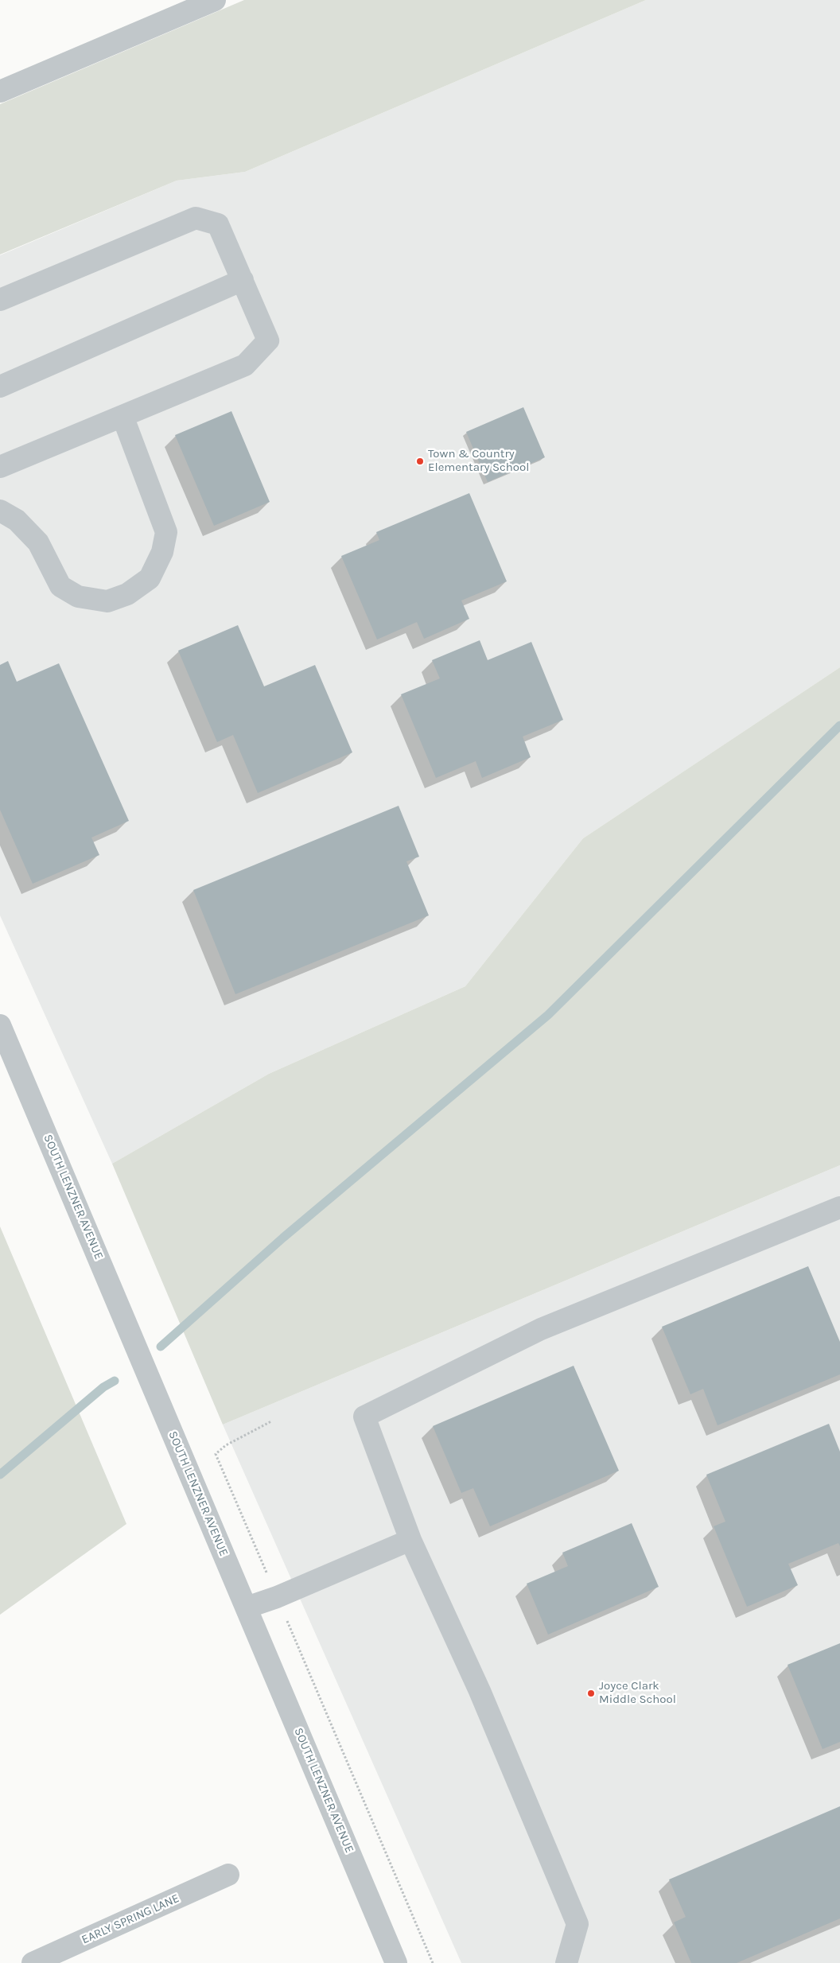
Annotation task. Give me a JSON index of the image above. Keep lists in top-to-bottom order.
{
  "streets": {
    "street": ["SOUTH LENZNER AVENUE", "EARLY SPRING LANE"]
  },
  "places": ["Town & Country Elementary School", "Joyce Clark Middle School"]
}
